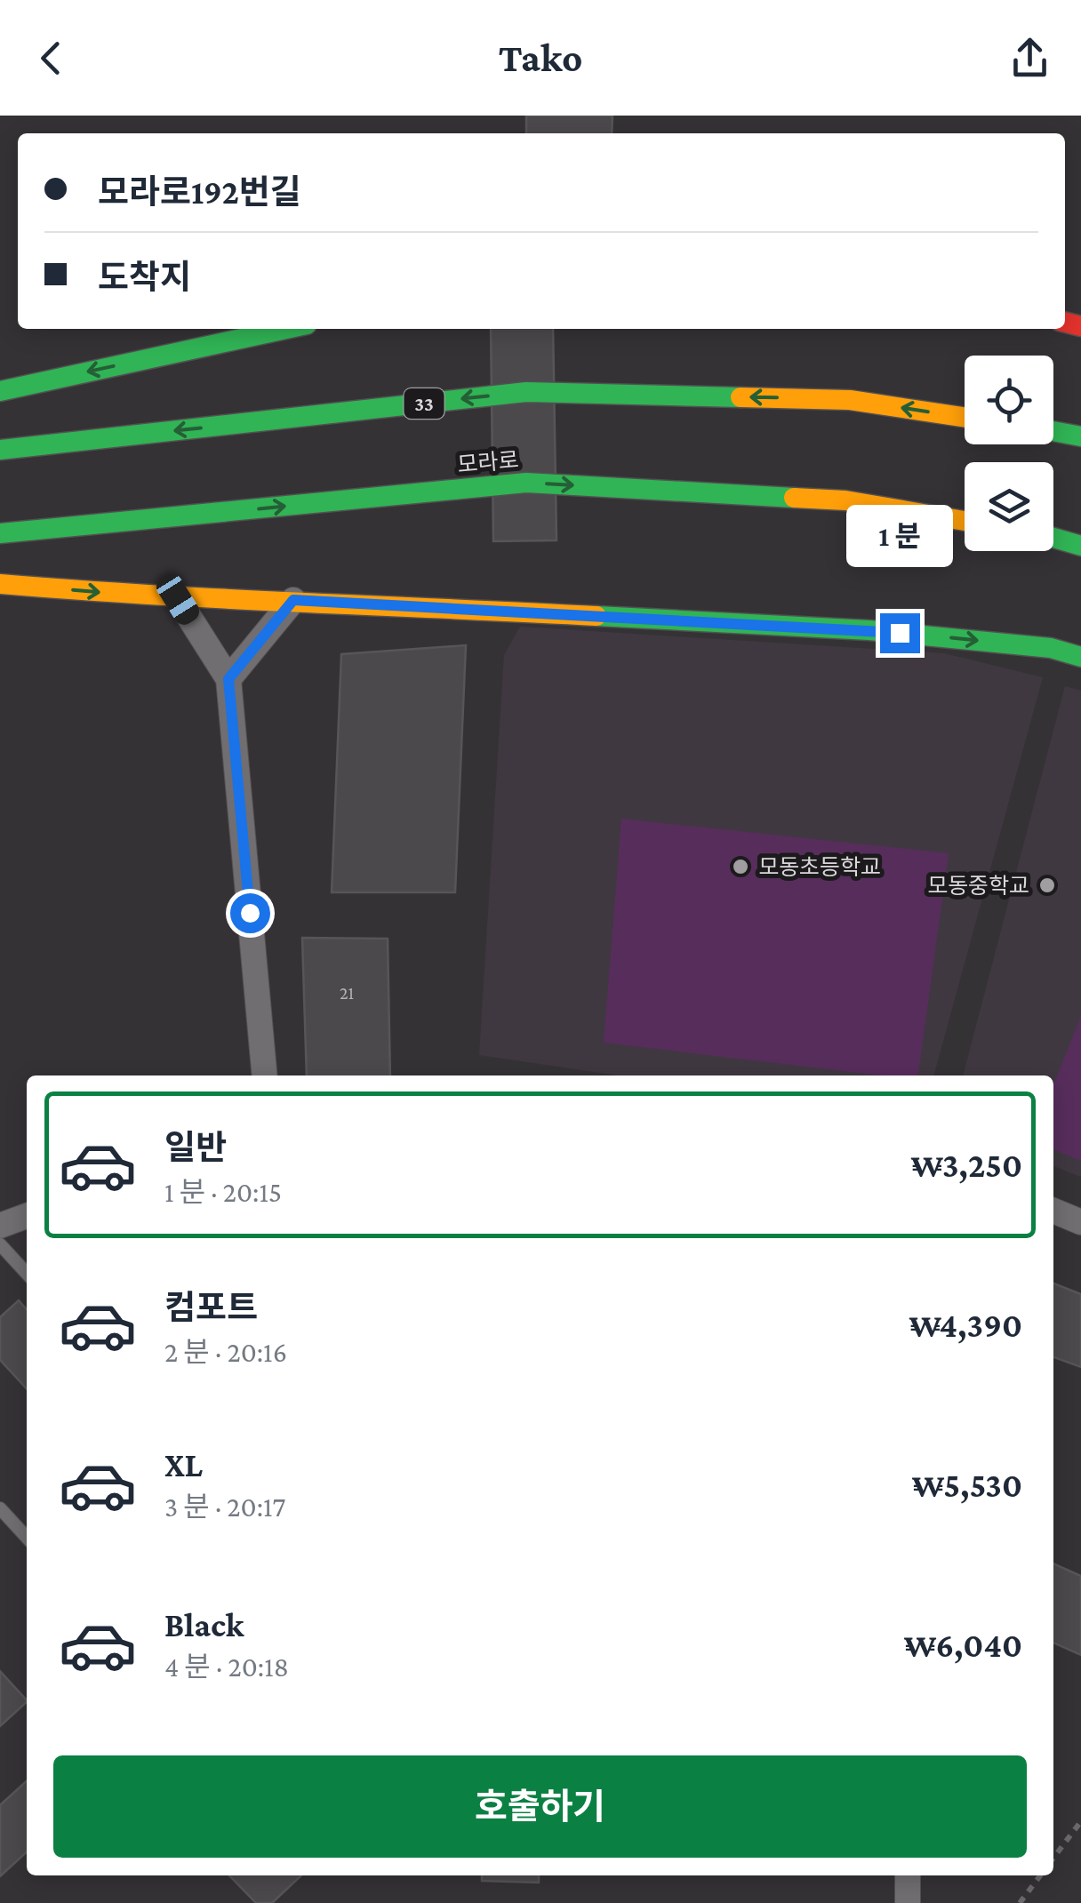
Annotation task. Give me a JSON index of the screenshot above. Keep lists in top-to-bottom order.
{
  "streets": {
    "main road": ["33", "모라로"]
  },
  "places": ["모동초등학교", "모동중학교"],
  "house_numbers": ["21"],
  "page": {
    "header": "Tako",
    "banner": ["모라로192번길", "도착지"],
    "bubble": "1 분",
    "list": [
      {
        "name": "일반",
        "note": "1 분 · 20:15",
        "value": "₩3,250"
      },
      {
        "name": "컴포트",
        "note": "2 분 · 20:16",
        "value": "₩4,390"
      },
      {
        "name": "XL",
        "note": "3 분 · 20:17",
        "value": "₩5,530"
      },
      {
        "name": "Black",
        "note": "4 분 · 20:18",
        "value": "₩6,040"
      }
    ],
    "buttons": "호출하기"
  }
}
